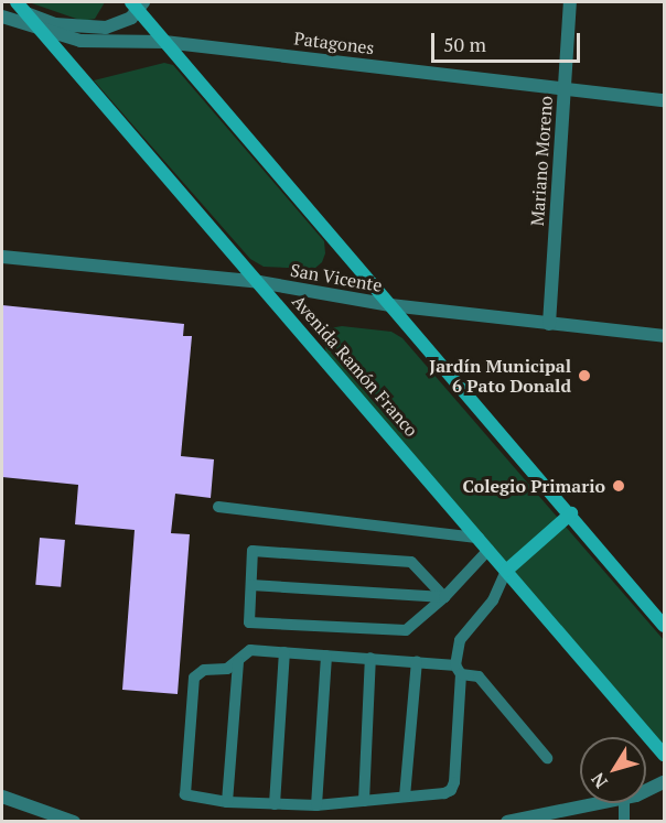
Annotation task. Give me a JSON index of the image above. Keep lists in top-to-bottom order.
{
  "streets": {
    "main road": ["Avenida Ramón Franco"],
    "street": ["Patagones", "Mariano Moreno", "San Vicente"]
  },
  "crossings": [
    ["Patagones", "Mariano Moreno"],
    ["Patagones", "Avenida Ramón Franco"],
    ["Mariano Moreno", "San Vicente"],
    ["San Vicente", "Avenida Ramón Franco"]
  ],
  "places": ["Jardín Municipal 6 Pato Donald", "Colegio Primario"],
  "scale_bar": "50 m",
  "north": "bottom left"
}
